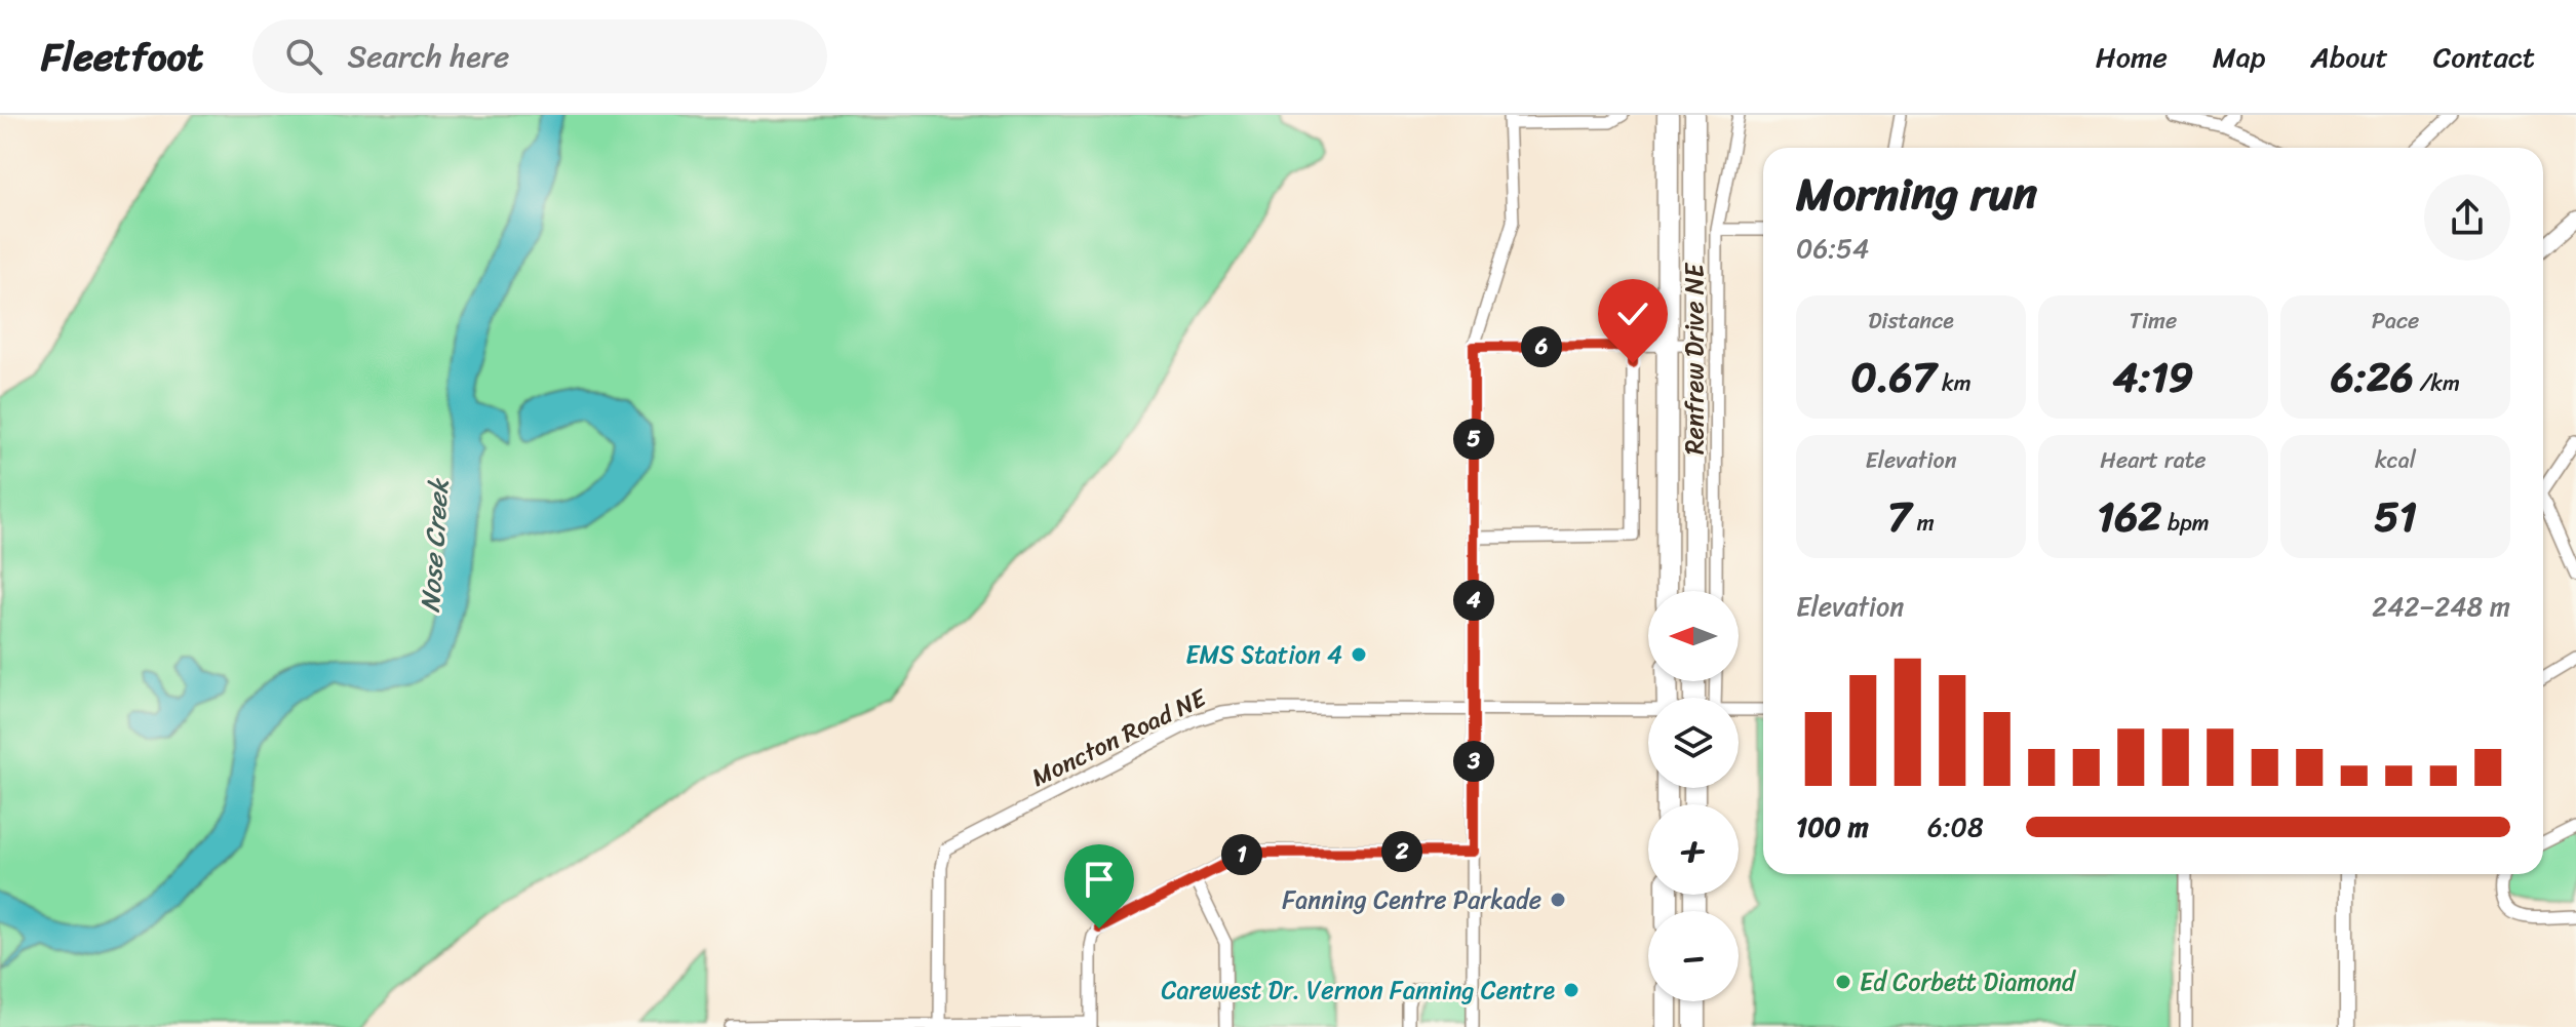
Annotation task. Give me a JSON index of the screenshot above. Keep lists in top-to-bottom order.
{
  "streets": {
    "street": ["Renfrew Drive NE", "Moncton Road NE"]
  },
  "water": ["Nose Creek"],
  "places": [
    "EMS Station 4",
    "Fanning Centre Parkade",
    "Ed Corbett Diamond",
    "Carewest Dr. Vernon Fanning Centre"
  ],
  "north": "left",
  "page": {
    "header": "Fleetfoot",
    "search": "Search here",
    "nav": [
      "Home",
      "Map",
      "About",
      "Contact"
    ],
    "heading": ["Morning run", "06:54"],
    "stats": [
      ["Distance", "0.67 km"],
      ["Time", "4:19"],
      ["Pace", "6:26 /km"],
      ["Elevation", "7 m"],
      ["Heart rate", "162 bpm"],
      ["kcal", "51"]
    ],
    "pins": [
      "6",
      "5",
      "4",
      "3",
      "2",
      "1"
    ],
    "chart": ["Elevation", "242–248 m"],
    "map_buttons": ["+", "−"],
    "list": [
      {
        "name": "100 m",
        "note": "6:08"
      }
    ]
  }
}
